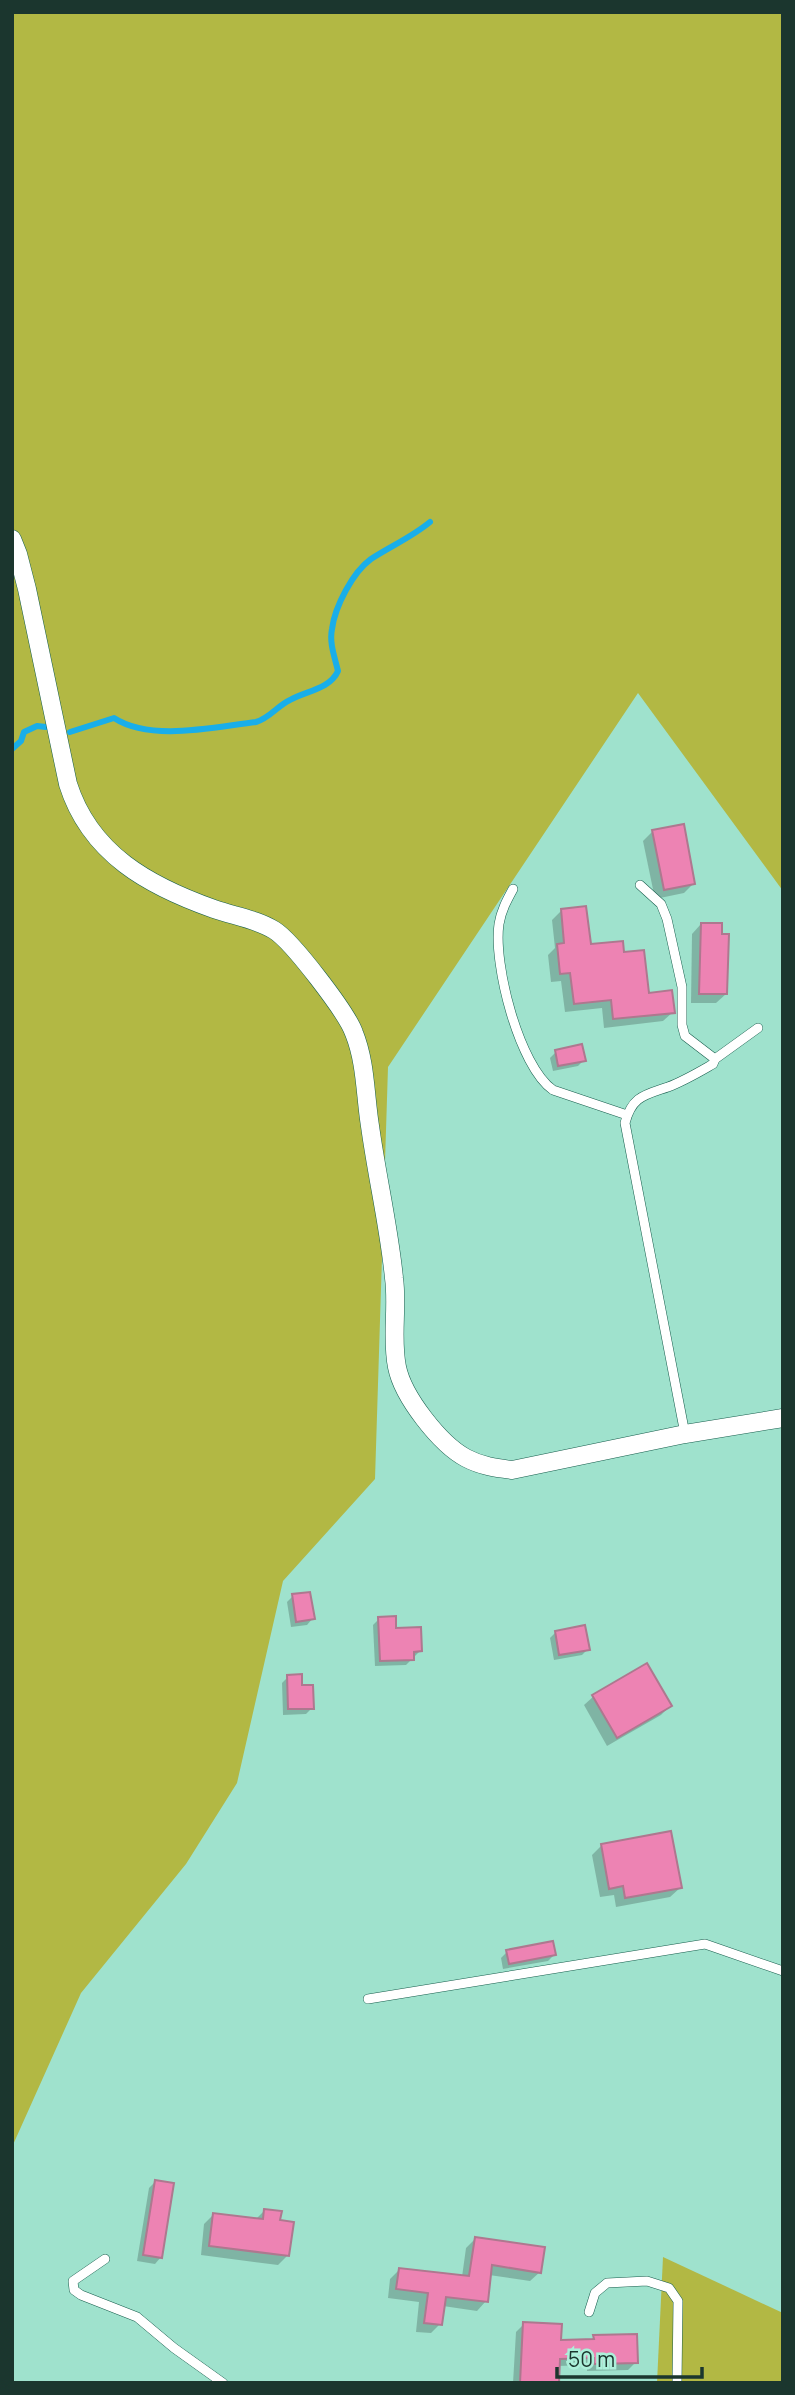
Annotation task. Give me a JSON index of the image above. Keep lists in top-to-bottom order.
{
  "scale_bar": "50 m"
}
